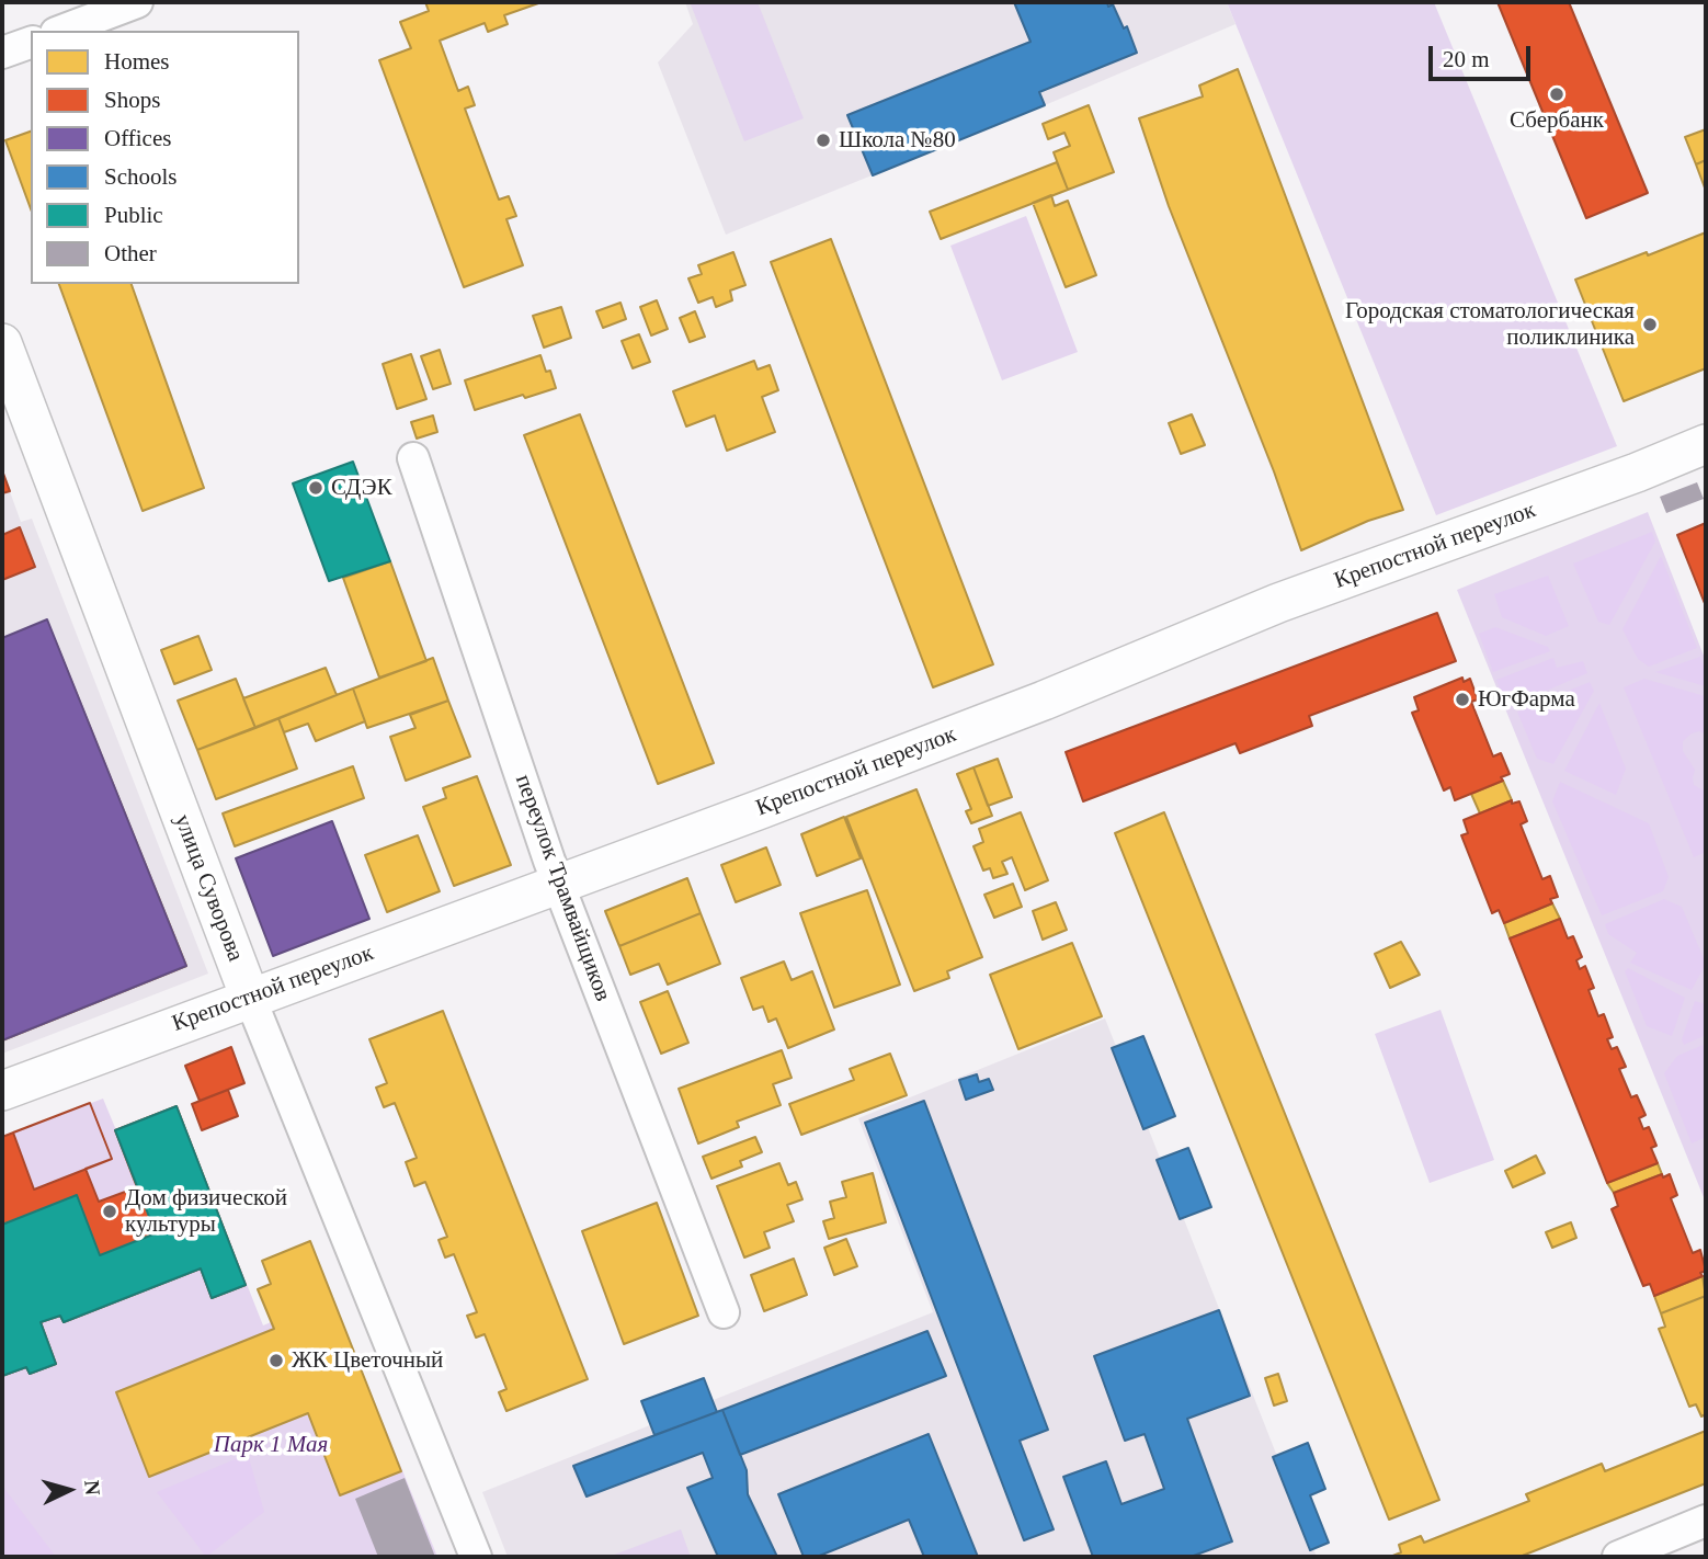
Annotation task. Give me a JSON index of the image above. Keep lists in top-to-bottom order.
{
  "streets": {
    "street": ["Крепостной переулок", "улица Суворова", "переулок Трамвайщиков"]
  },
  "crossings": [
    ["Крепостной переулок", "улица Суворова"],
    ["Крепостной переулок", "переулок Трамвайщиков"]
  ],
  "parks": ["Парк 1 Мая"],
  "places": [
    "Сбербанк",
    "Школа №80",
    "Городская стоматологическая поликлиника",
    "СДЭК",
    "ЮгФарма",
    "Дом физической культуры",
    "ЖК Цветочный"
  ],
  "legend": [
    "Homes",
    "Shops",
    "Offices",
    "Schools",
    "Public",
    "Other"
  ],
  "scale_bar": "20 m",
  "north": "right"
}
